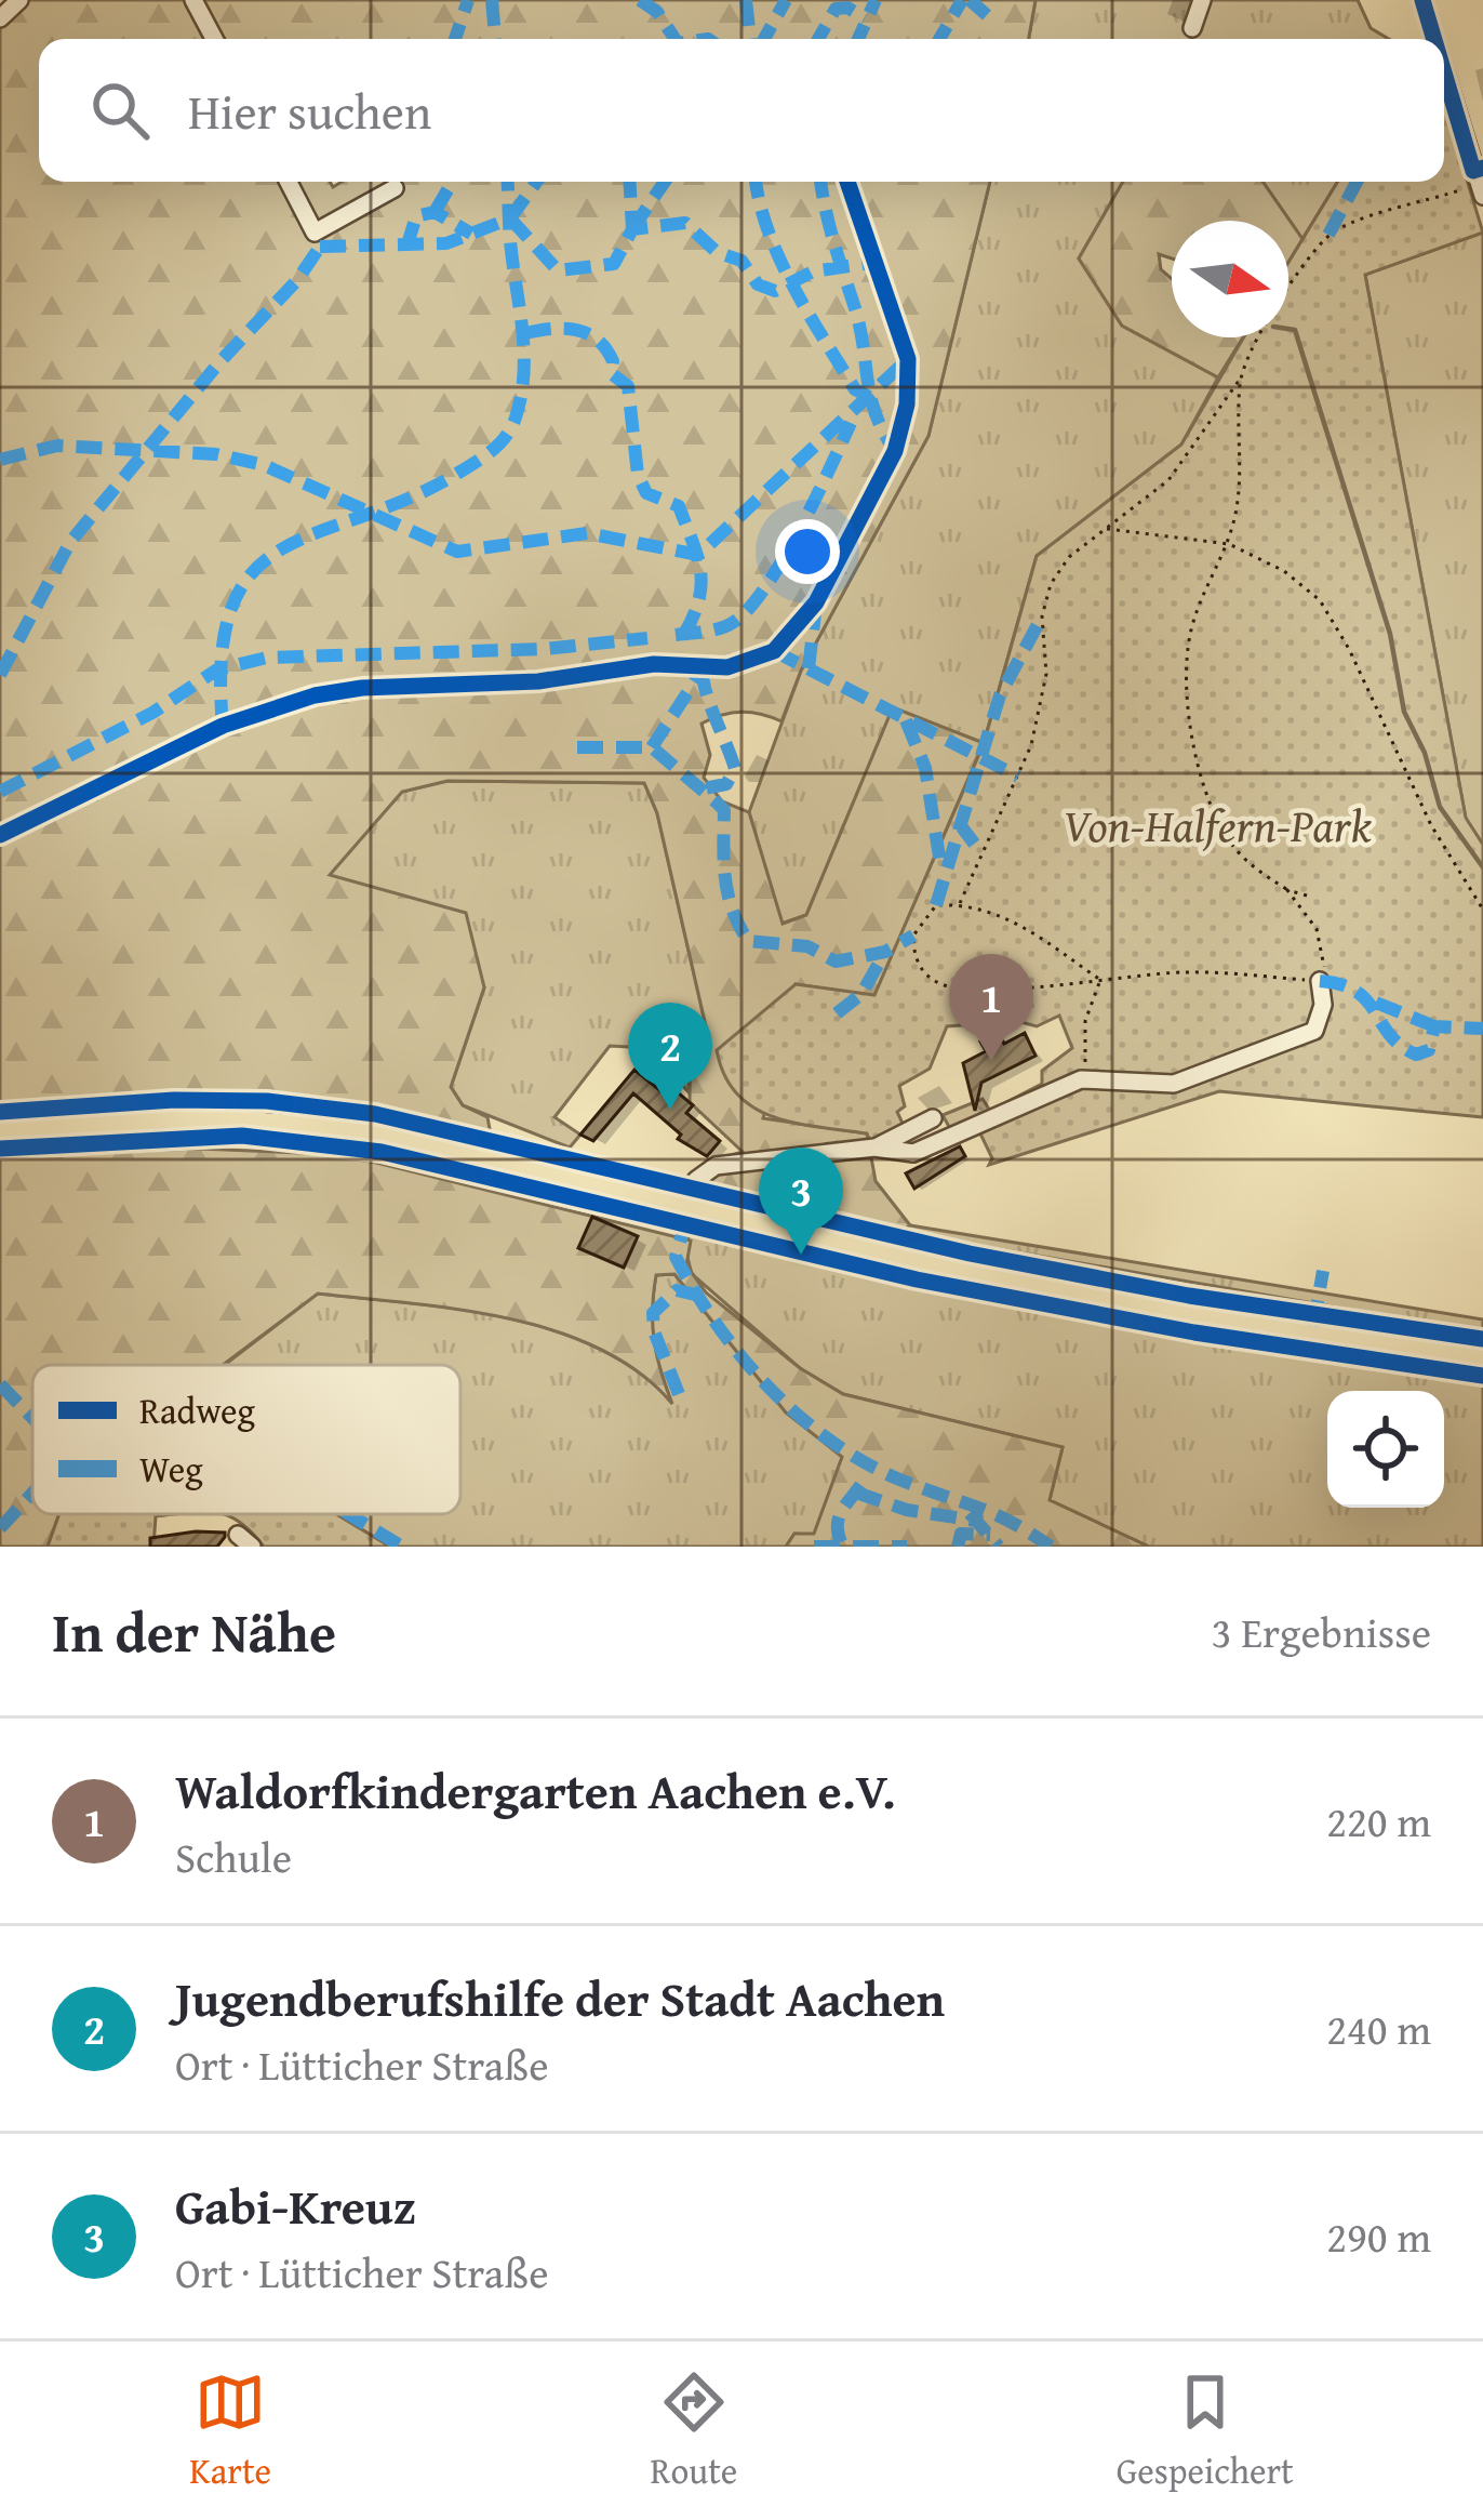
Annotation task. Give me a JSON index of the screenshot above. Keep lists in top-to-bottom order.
{
  "parks": ["Von-Halfern-Park"],
  "legend": ["Radweg", "Weg"],
  "north": "right",
  "page": {
    "search": "Hier suchen",
    "pins": ["1", "2", "3"],
    "heading": ["In der Nähe", "3 Ergebnisse"],
    "list": [
      {
        "mark": "1",
        "name": "Waldorfkindergarten Aachen e.V.",
        "note": "Schule",
        "value": "220 m"
      },
      {
        "mark": "2",
        "name": "Jugendberufshilfe der Stadt Aachen",
        "note": "Ort · Lütticher Straße",
        "value": "240 m"
      },
      {
        "mark": "3",
        "name": "Gabi-Kreuz",
        "note": "Ort · Lütticher Straße",
        "value": "290 m"
      }
    ],
    "nav": ["Karte", "Route", "Gespeichert"]
  }
}
